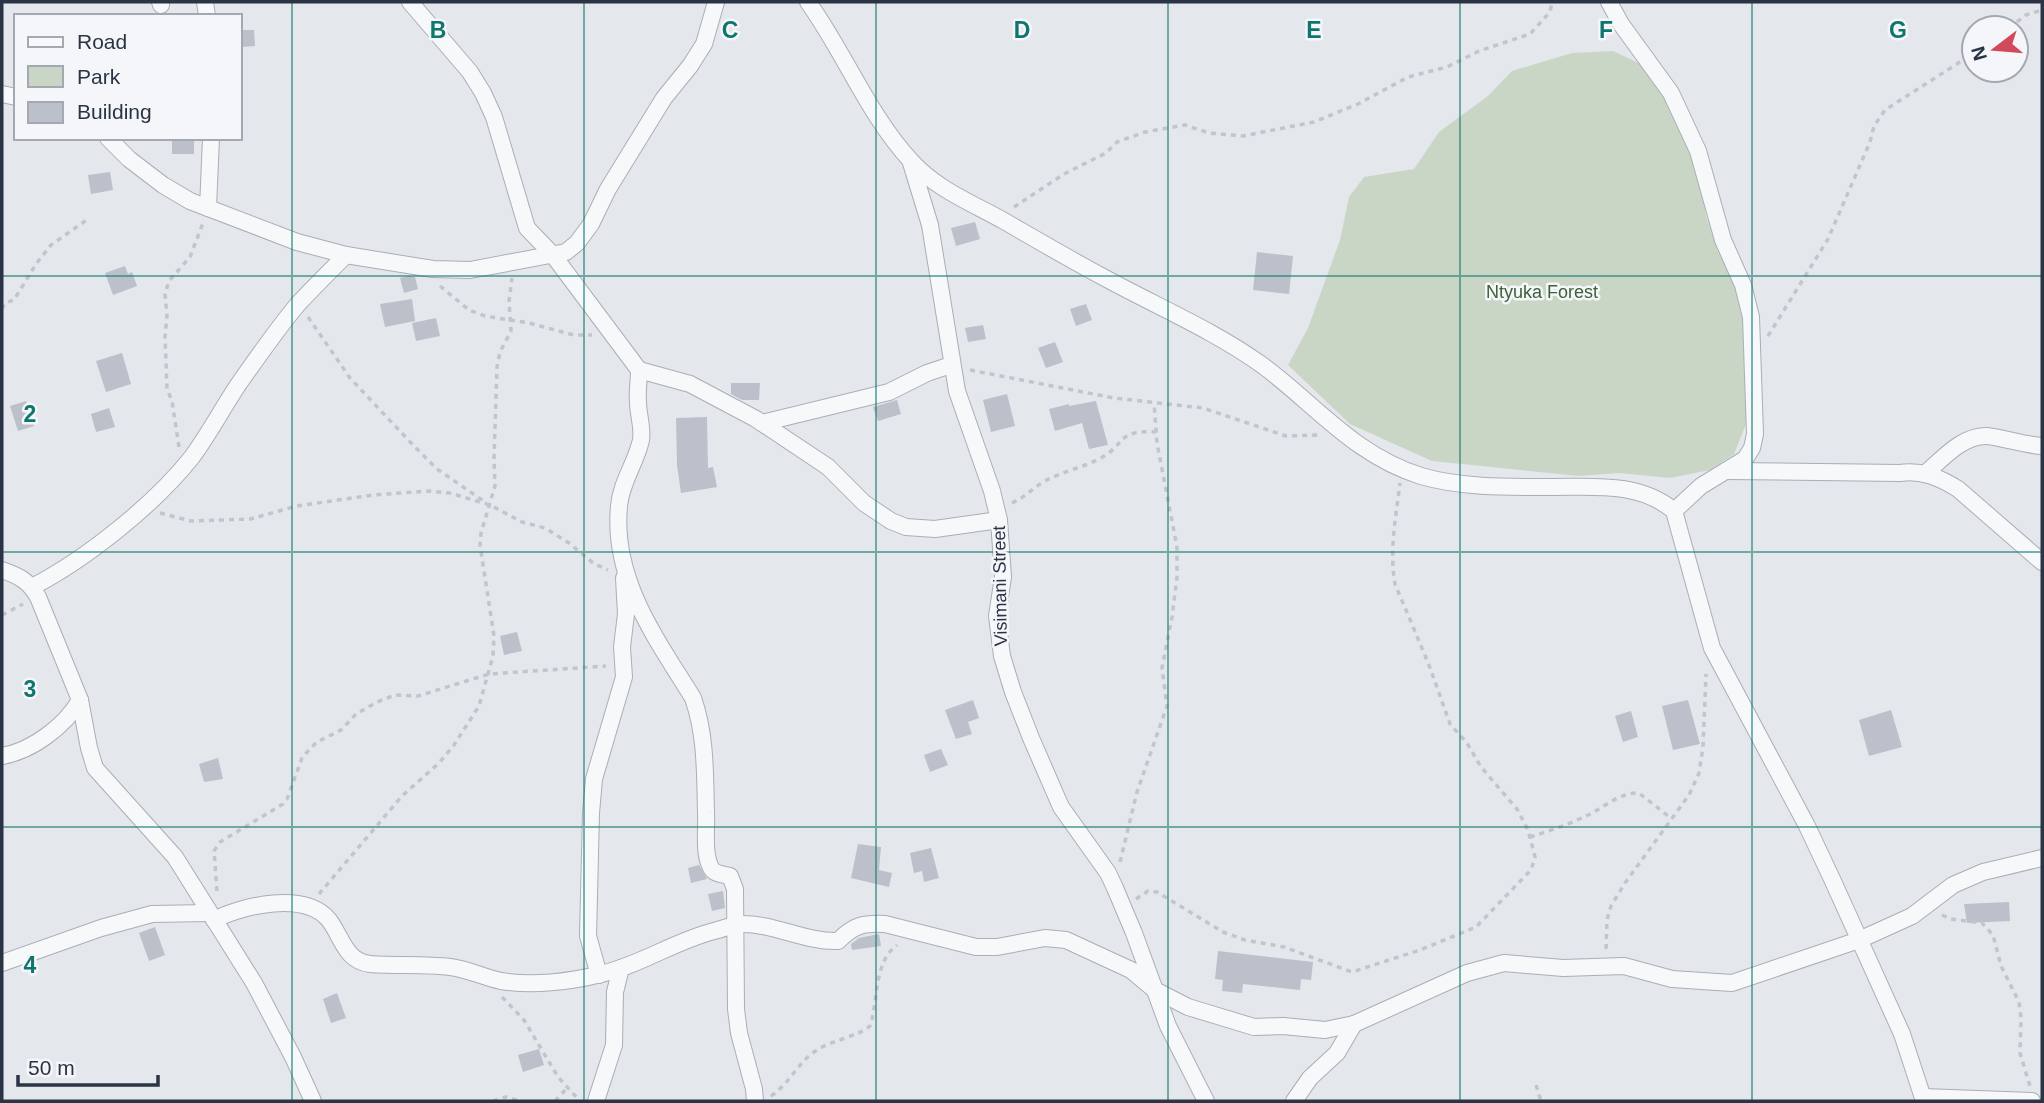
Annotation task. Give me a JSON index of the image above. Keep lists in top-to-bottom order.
{
  "streets": {
    "street": ["Visimani Street"]
  },
  "parks": ["Ntyuka Forest"],
  "legend": ["Road", "Park", "Building"],
  "scale_bar": "50 m",
  "north": "left",
  "grid": {
    "columns": [
      "B",
      "C",
      "D",
      "E",
      "F",
      "G"
    ],
    "rows": ["2", "3", "4"]
  }
}
